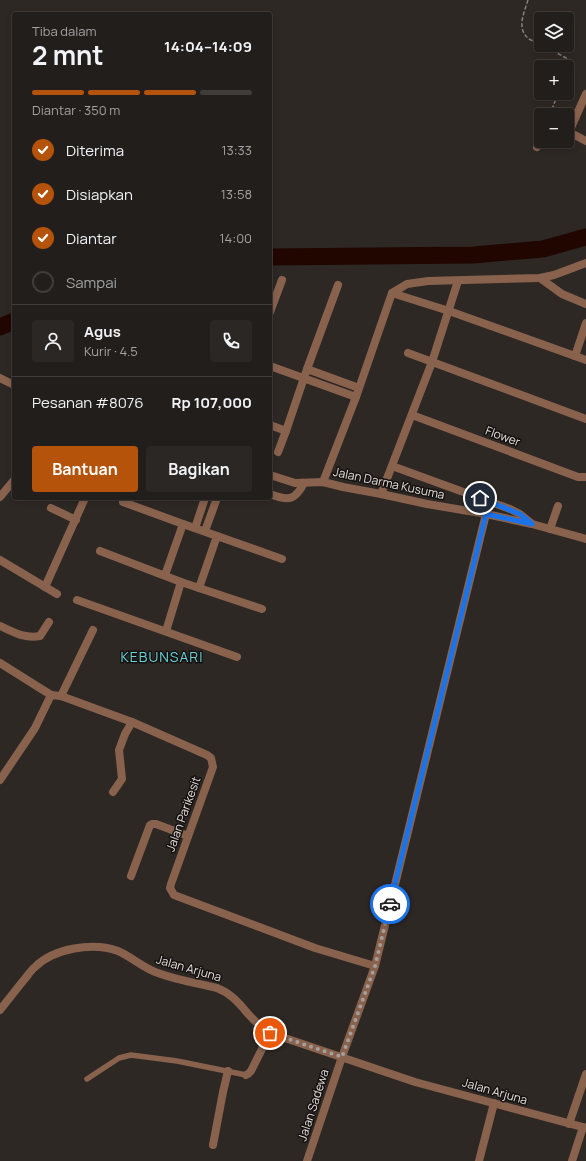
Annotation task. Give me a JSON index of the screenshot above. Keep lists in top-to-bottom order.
{
  "streets": {
    "street": [
      "Flower",
      "Jalan Darma Kusuma",
      "Jalan Parikesit",
      "Jalan Arjuna",
      "Jalan Sadewa"
    ]
  },
  "crossings": [
    ["Jalan Darma Kusuma", "Jalan Sadewa"],
    ["Jalan Parikesit", "Jalan Sadewa"],
    ["Jalan Arjuna", "Jalan Sadewa"]
  ],
  "districts": ["KEBUNSARI"],
  "page": {
    "map_buttons": ["+", "−"],
    "heading": ["2 mnt", "Tiba dalam", "14:04–14:09"],
    "panel": [
      "Agus",
      "Kurir · 4.5",
      "Pesanan #8076",
      "Rp 107,000"
    ],
    "bar": "Diantar · 350 m",
    "list": [
      ["Diterima", "13:33"],
      ["Disiapkan", "13:58"],
      ["Diantar", "14:00"],
      "Sampai"
    ],
    "buttons": ["Bantuan", "Bagikan"]
  }
}
